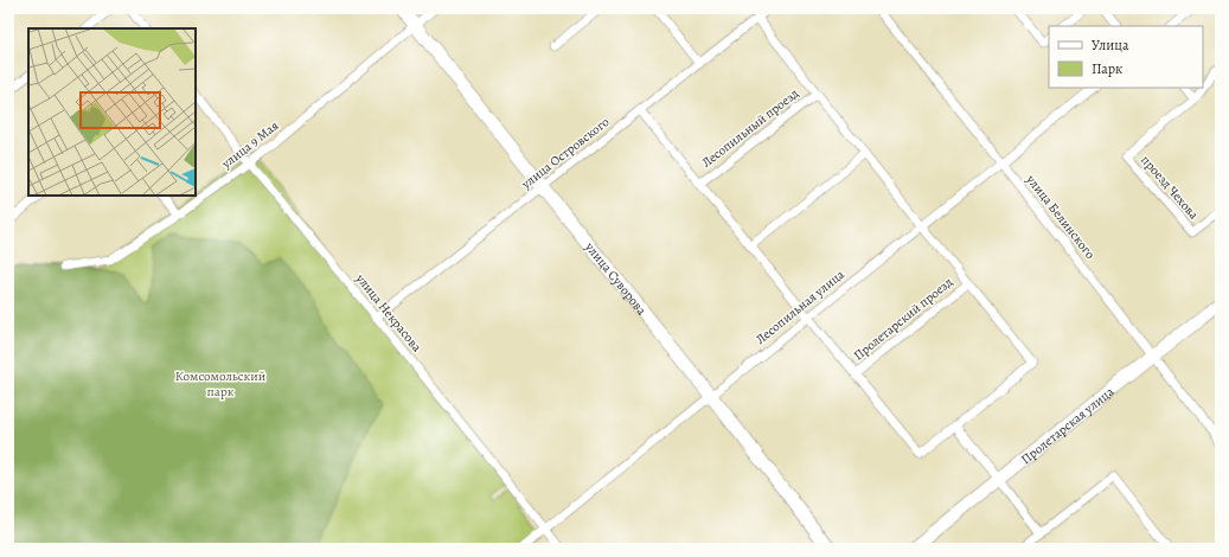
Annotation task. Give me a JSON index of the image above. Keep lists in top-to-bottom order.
{
  "streets": {
    "street": [
      "Лесопильный проезд",
      "улица 9 Мая",
      "улица Островского",
      "проезд Чехова",
      "улица Белинского",
      "улица Суворова",
      "Лесопильная улица",
      "улица Некрасова",
      "Пролетарский проезд",
      "Пролетарская улица"
    ]
  },
  "crossings": [
    ["Лесопильный проезд", "улица Островского"],
    ["Лесопильный проезд", "Лесопильная улица"],
    ["Лесопильный проезд", "Пролетарский проезд"],
    ["улица 9 Мая", "улица Суворова"],
    ["улица 9 Мая", "улица Некрасова"],
    ["улица Островского", "улица Суворова"],
    ["улица Островского", "улица Некрасова"],
    ["улица Белинского", "Лесопильная улица"],
    ["улица Белинского", "Пролетарская улица"],
    ["улица Суворова", "Лесопильная улица"],
    ["Лесопильная улица", "улица Некрасова"],
    ["Лесопильная улица", "Пролетарский проезд"]
  ],
  "parks": ["Комсомольский парк"],
  "legend": ["Улица", "Парк"]
}
